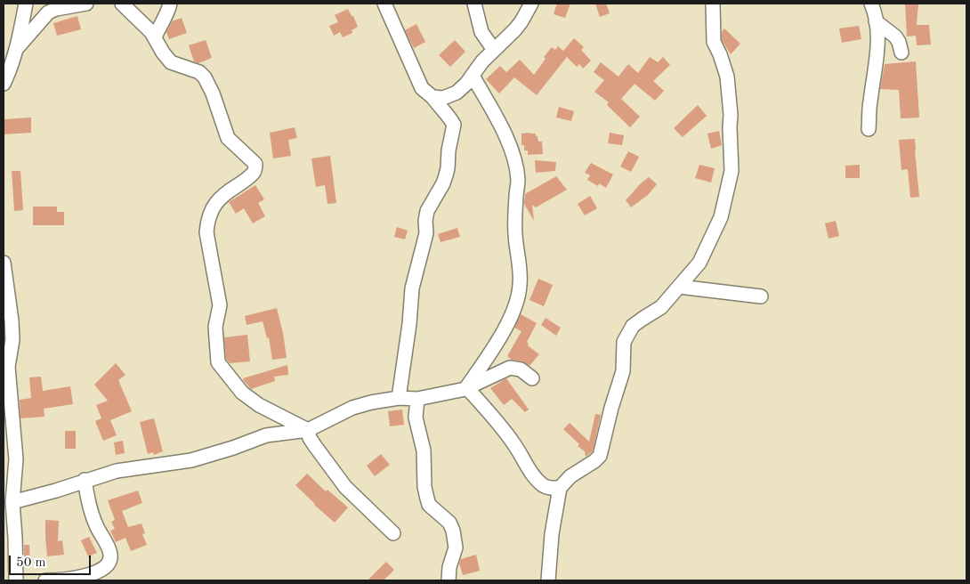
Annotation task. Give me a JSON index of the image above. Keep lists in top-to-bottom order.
{
  "scale_bar": "50 m"
}
